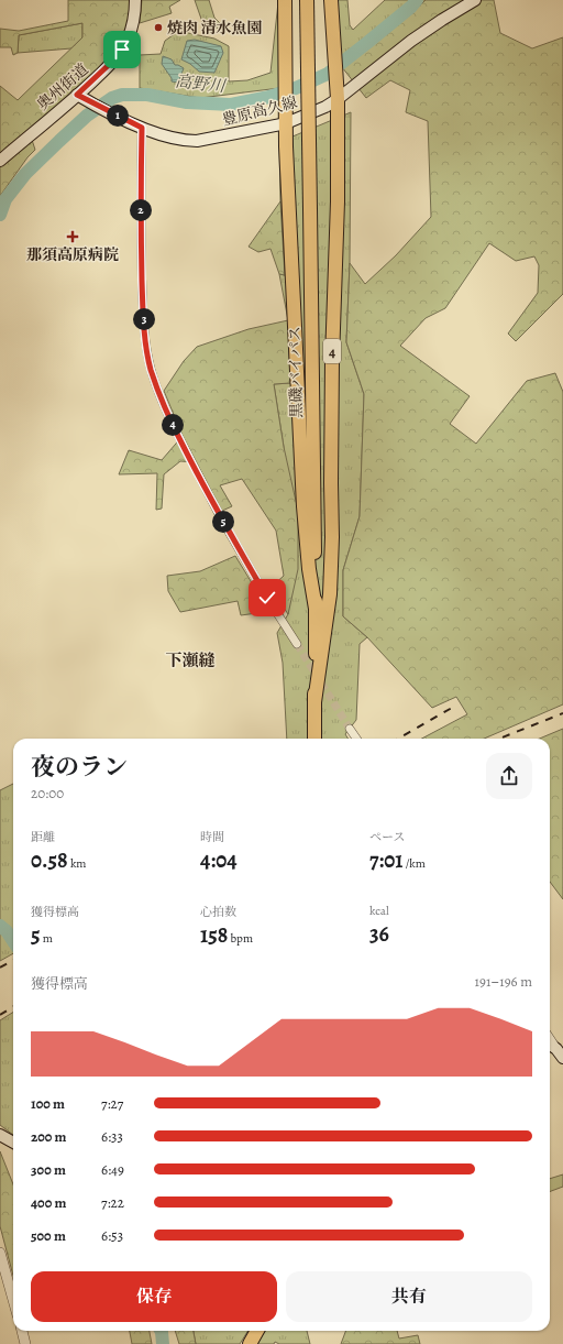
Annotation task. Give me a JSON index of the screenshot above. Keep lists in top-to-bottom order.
{
  "streets": {
    "highway": ["4", "黒磯バイパス"],
    "main road": ["奥州街道", "豊原高久線"]
  },
  "crossings": [
    ["奥州街道", "豊原高久線"],
    ["豊原高久線", "4"],
    ["4", "黒磯バイパス"]
  ],
  "districts": ["下瀬縫"],
  "water": ["高野川"],
  "places": {
    "other": ["焼肉 清水魚園"],
    "health": ["那須高原病院"]
  },
  "page": {
    "pins": [
      "1",
      "2",
      "3",
      "4",
      "5"
    ],
    "heading": ["夜のラン", "20:00"],
    "stats": [
      ["距離", "0.58 km"],
      ["時間", "4:04"],
      ["ペース", "7:01 /km"],
      ["獲得標高", "5 m"],
      ["心拍数", "158 bpm"],
      ["kcal", "36"]
    ],
    "chart": ["獲得標高", "191–196 m"],
    "list": [
      {
        "name": "100 m",
        "note": "7:27"
      },
      {
        "name": "200 m",
        "note": "6:33"
      },
      {
        "name": "300 m",
        "note": "6:49"
      },
      {
        "name": "400 m",
        "note": "7:22"
      },
      {
        "name": "500 m",
        "note": "6:53"
      }
    ],
    "buttons": ["保存", "共有"]
  }
}
